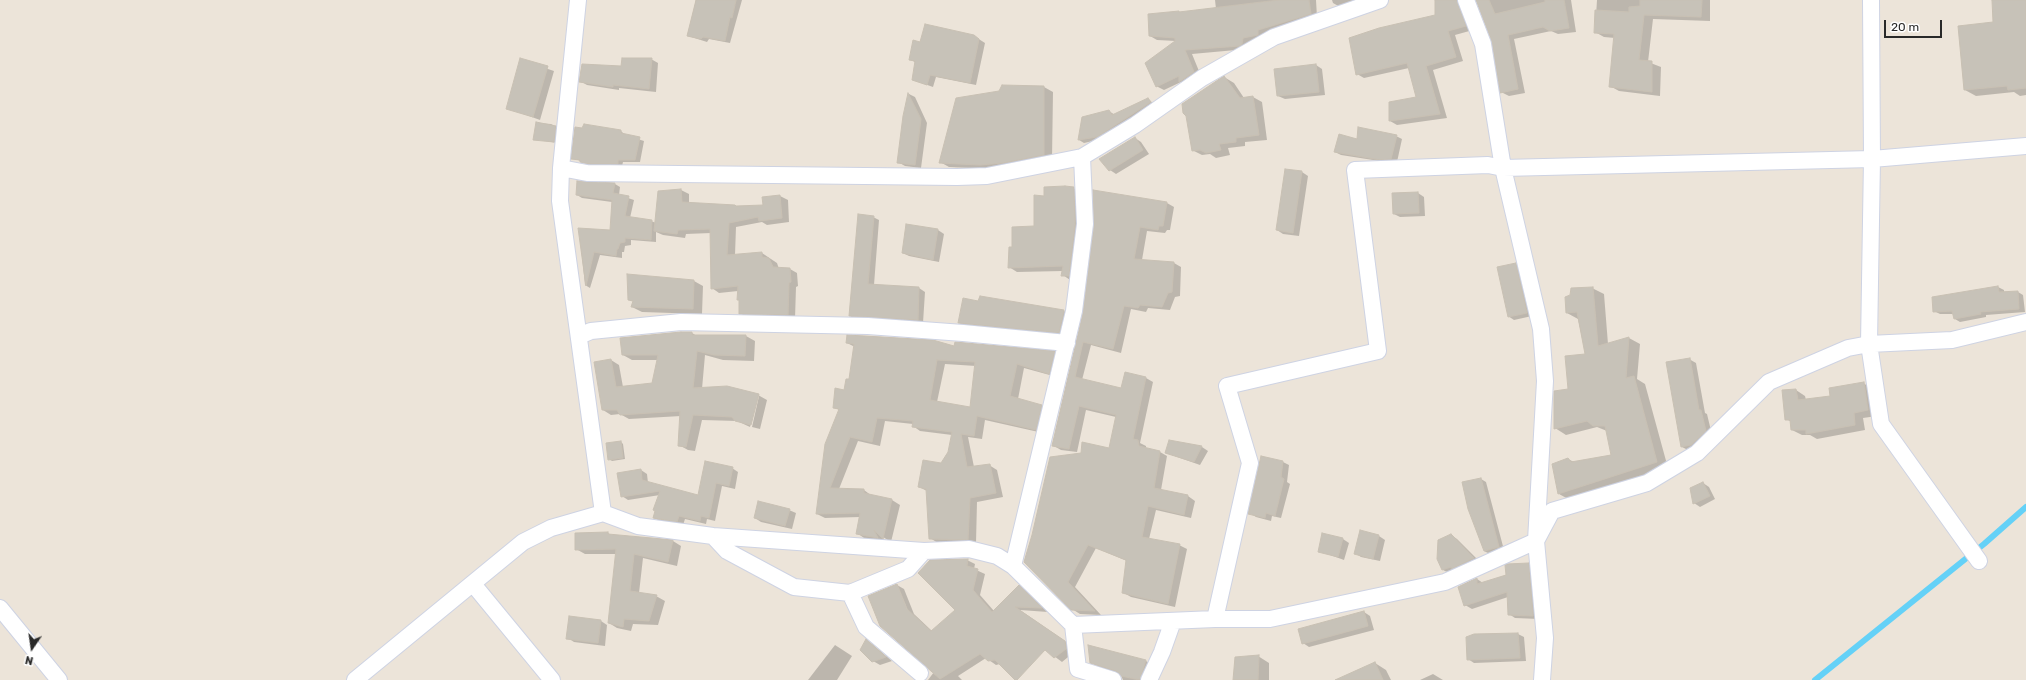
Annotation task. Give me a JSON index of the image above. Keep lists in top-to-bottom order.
{
  "scale_bar": "20 m",
  "north": "bottom"
}
